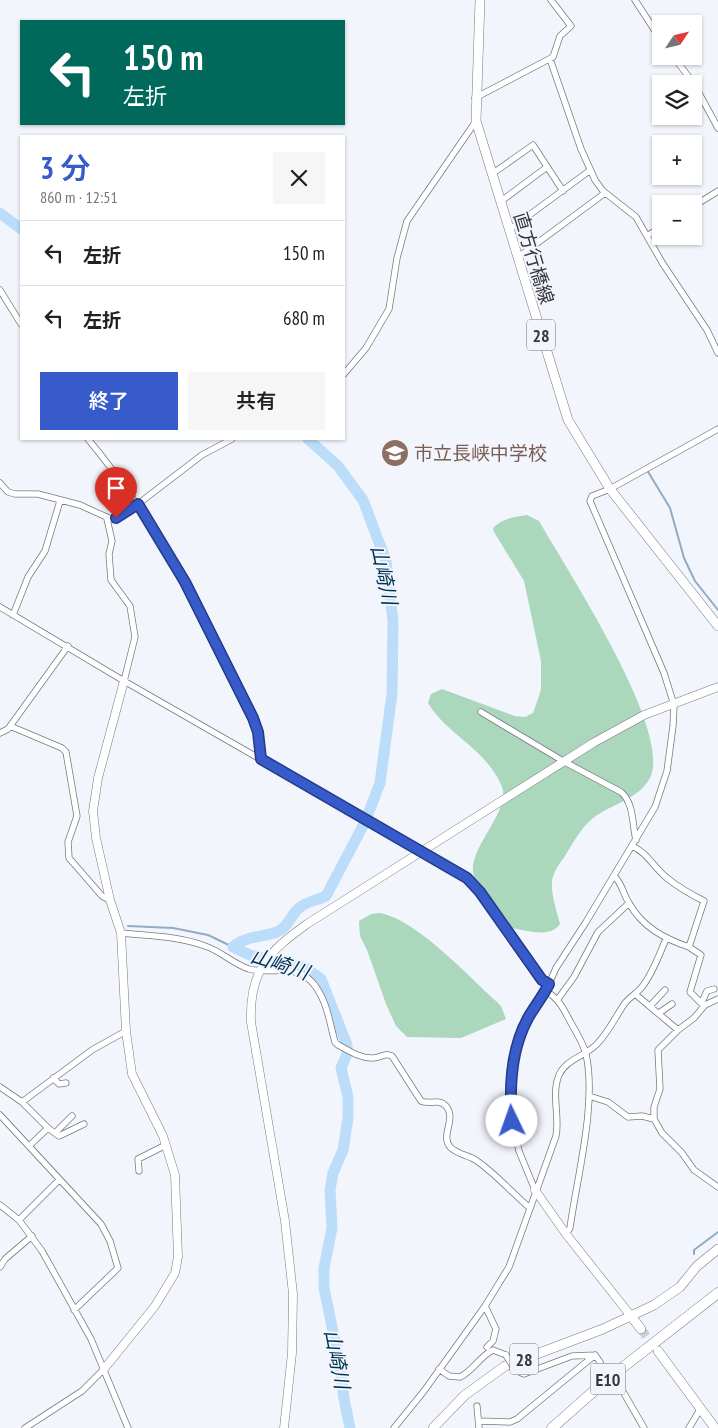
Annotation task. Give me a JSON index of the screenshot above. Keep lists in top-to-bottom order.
{
  "streets": {
    "highway": ["E10"],
    "main road": ["直方行橋線", "28"]
  },
  "water": ["山崎川"],
  "places": {
    "school or university": ["市立長峡中学校"]
  },
  "north": "top right",
  "page": {
    "map_buttons": ["+", "−"],
    "turn": ["150 m", "左折"],
    "heading": ["3 分", "860 m · 12:51"],
    "list": [
      {
        "name": "左折",
        "value": "150 m"
      },
      {
        "name": "左折",
        "value": "680 m"
      }
    ],
    "buttons": ["終了", "共有"]
  }
}
